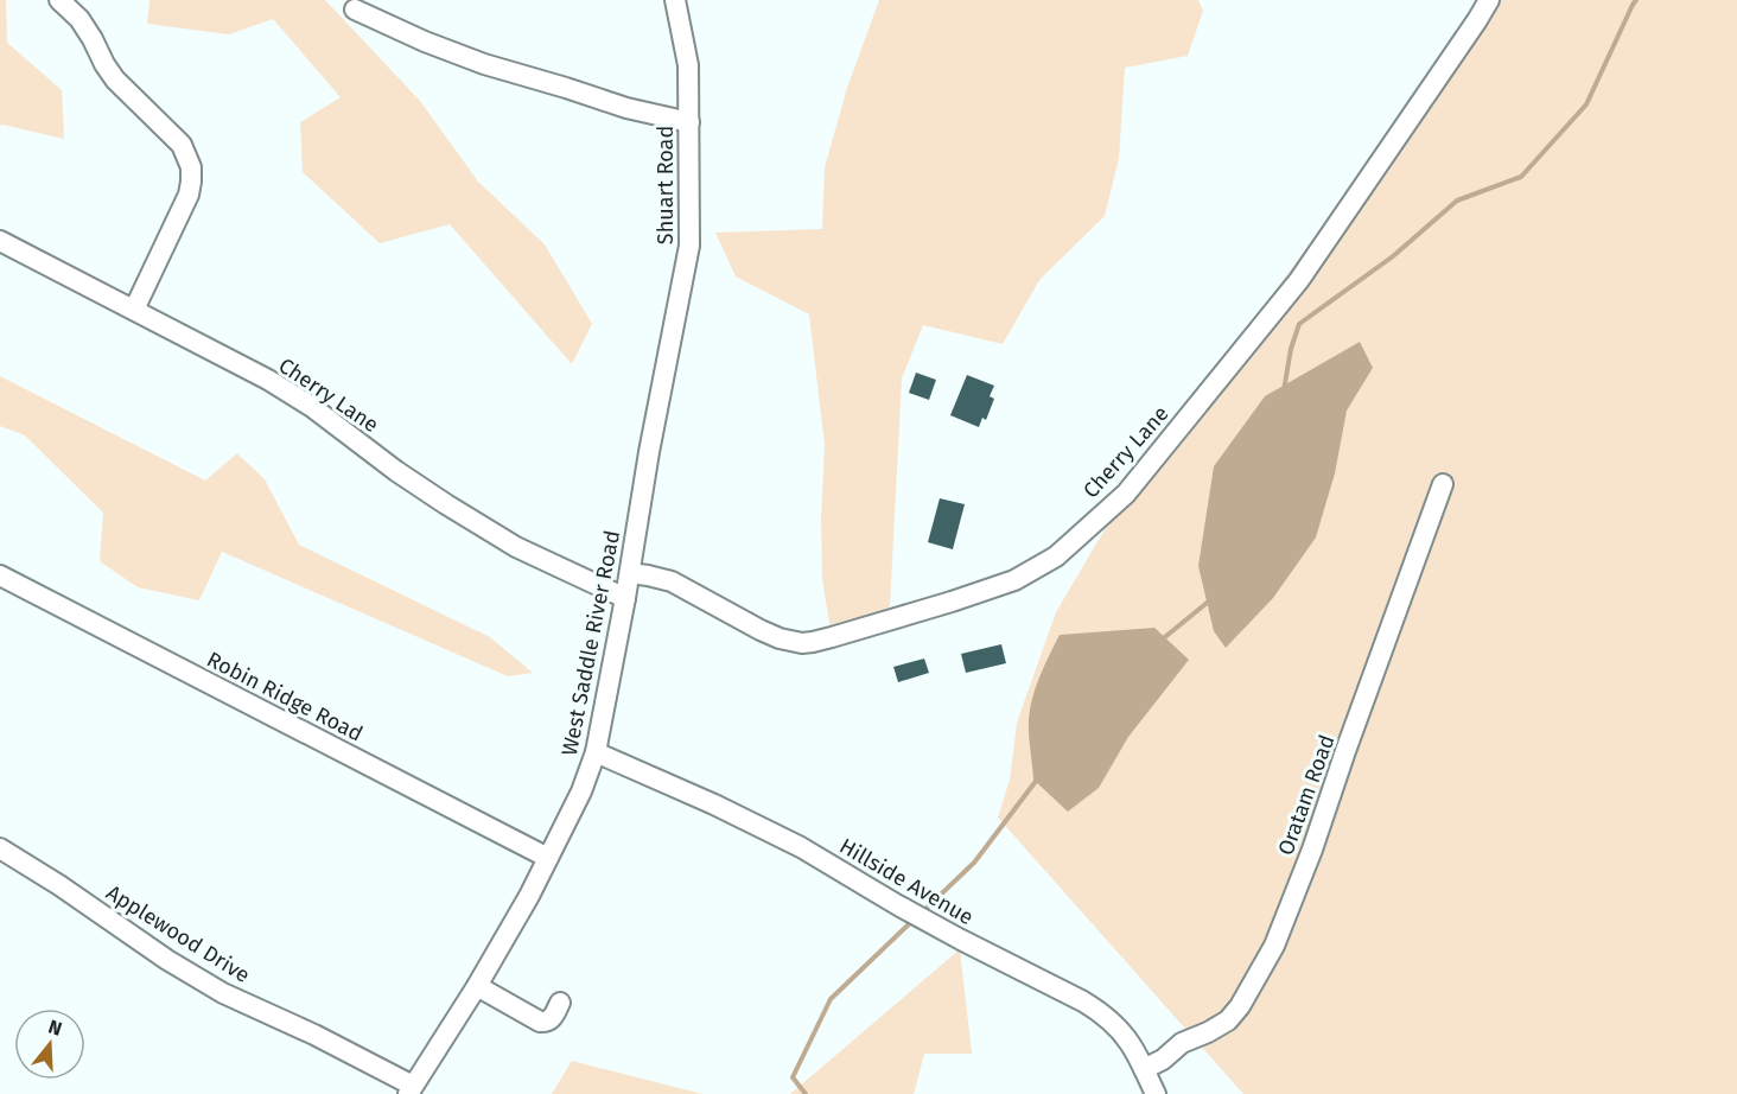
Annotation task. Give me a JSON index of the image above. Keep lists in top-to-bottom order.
{
  "streets": {
    "street": [
      "Shuart Road",
      "Cherry Lane",
      "West Saddle River Road",
      "Robin Ridge Road",
      "Oratam Road",
      "Hillside Avenue",
      "Applewood Drive"
    ]
  },
  "crossings": [
    ["Shuart Road", "West Saddle River Road"],
    ["Cherry Lane", "West Saddle River Road"],
    ["West Saddle River Road", "Robin Ridge Road"],
    ["West Saddle River Road", "Hillside Avenue"],
    ["West Saddle River Road", "Applewood Drive"],
    ["Oratam Road", "Hillside Avenue"]
  ],
  "north": "top"
}
